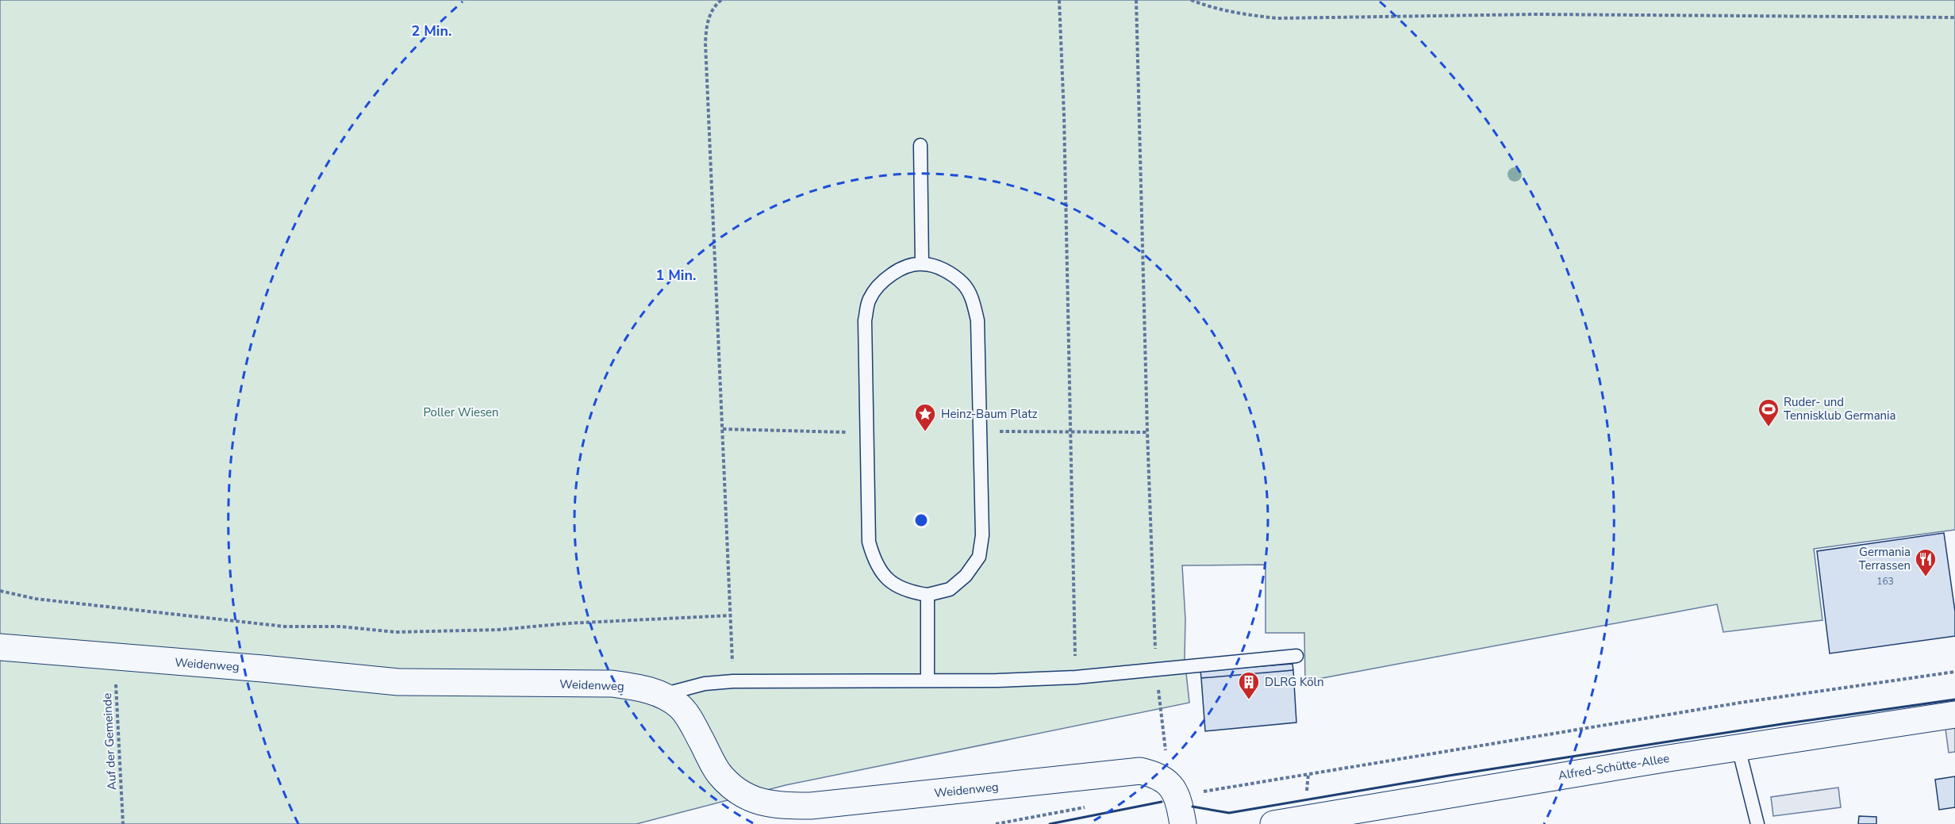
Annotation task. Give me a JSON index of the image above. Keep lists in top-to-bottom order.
{
  "streets": {
    "street": ["Weidenweg", "Alfred-Schütte-Allee"],
    "path": ["Auf der Gemeinde"]
  },
  "crossings": [
    ["Weidenweg", "Auf der Gemeinde"]
  ],
  "parks": ["Poller Wiesen"],
  "places": {
    "sports": ["Ruder- und Tennisklub Germania"],
    "place": ["Heinz-Baum Platz"],
    "restaurant": ["Germania Terrassen"],
    "building": ["DLRG Köln"]
  },
  "house_numbers": ["163"],
  "rings": ["2 Min.", "1 Min."]
}
